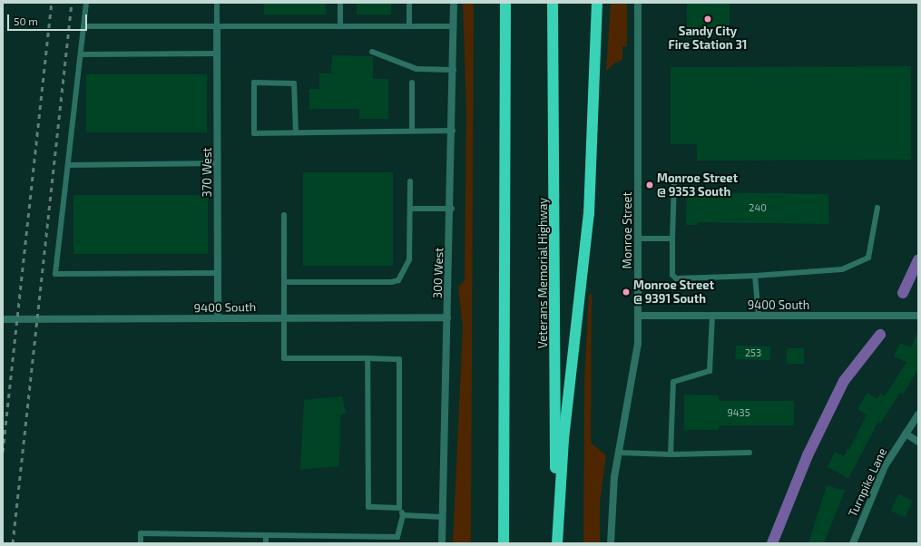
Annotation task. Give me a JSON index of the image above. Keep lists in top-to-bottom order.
{
  "streets": {
    "highway": ["Veterans Memorial Highway"],
    "street": [
      "370 West",
      "Monroe Street",
      "300 West",
      "9400 South",
      "Turnpike Lane"
    ]
  },
  "crossings": [
    ["370 West", "9400 South"],
    ["Monroe Street", "9400 South"],
    ["300 West", "9400 South"]
  ],
  "places": ["Sandy City Fire Station 31", "Monroe Street @ 9353 South", "Monroe Street @ 9391 South"],
  "house_numbers": ["240", "253", "9435"],
  "scale_bar": "50 m"
}
